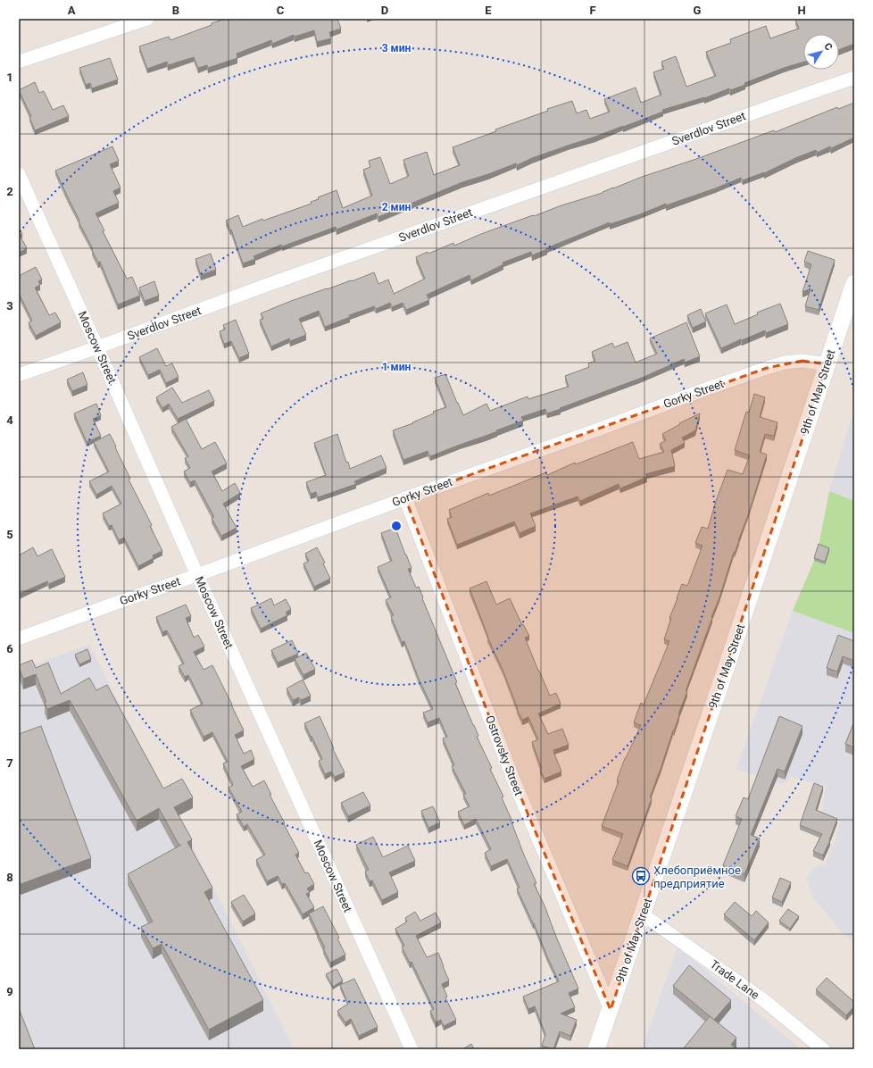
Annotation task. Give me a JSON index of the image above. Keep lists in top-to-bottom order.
{
  "streets": {
    "street": [
      "Sverdlov Street",
      "Moscow Street",
      "9th of May Street",
      "Gorky Street",
      "Ostrovsky Street",
      "Trade Lane"
    ]
  },
  "crossings": [
    ["Sverdlov Street", "Moscow Street"],
    ["Moscow Street", "Gorky Street"],
    ["9th of May Street", "Gorky Street"],
    ["9th of May Street", "Ostrovsky Street"],
    ["9th of May Street", "Trade Lane"],
    ["Gorky Street", "Ostrovsky Street"]
  ],
  "places": {
    "bus stop": ["Хлебоприёмное предприятие"]
  },
  "north": "top right",
  "grid": {
    "columns": [
      "A",
      "B",
      "C",
      "D",
      "E",
      "F",
      "G",
      "H"
    ],
    "rows": [
      "1",
      "2",
      "3",
      "4",
      "5",
      "6",
      "7",
      "8",
      "9"
    ]
  },
  "rings": ["3 мин", "2 мин", "1 мин"]
}
